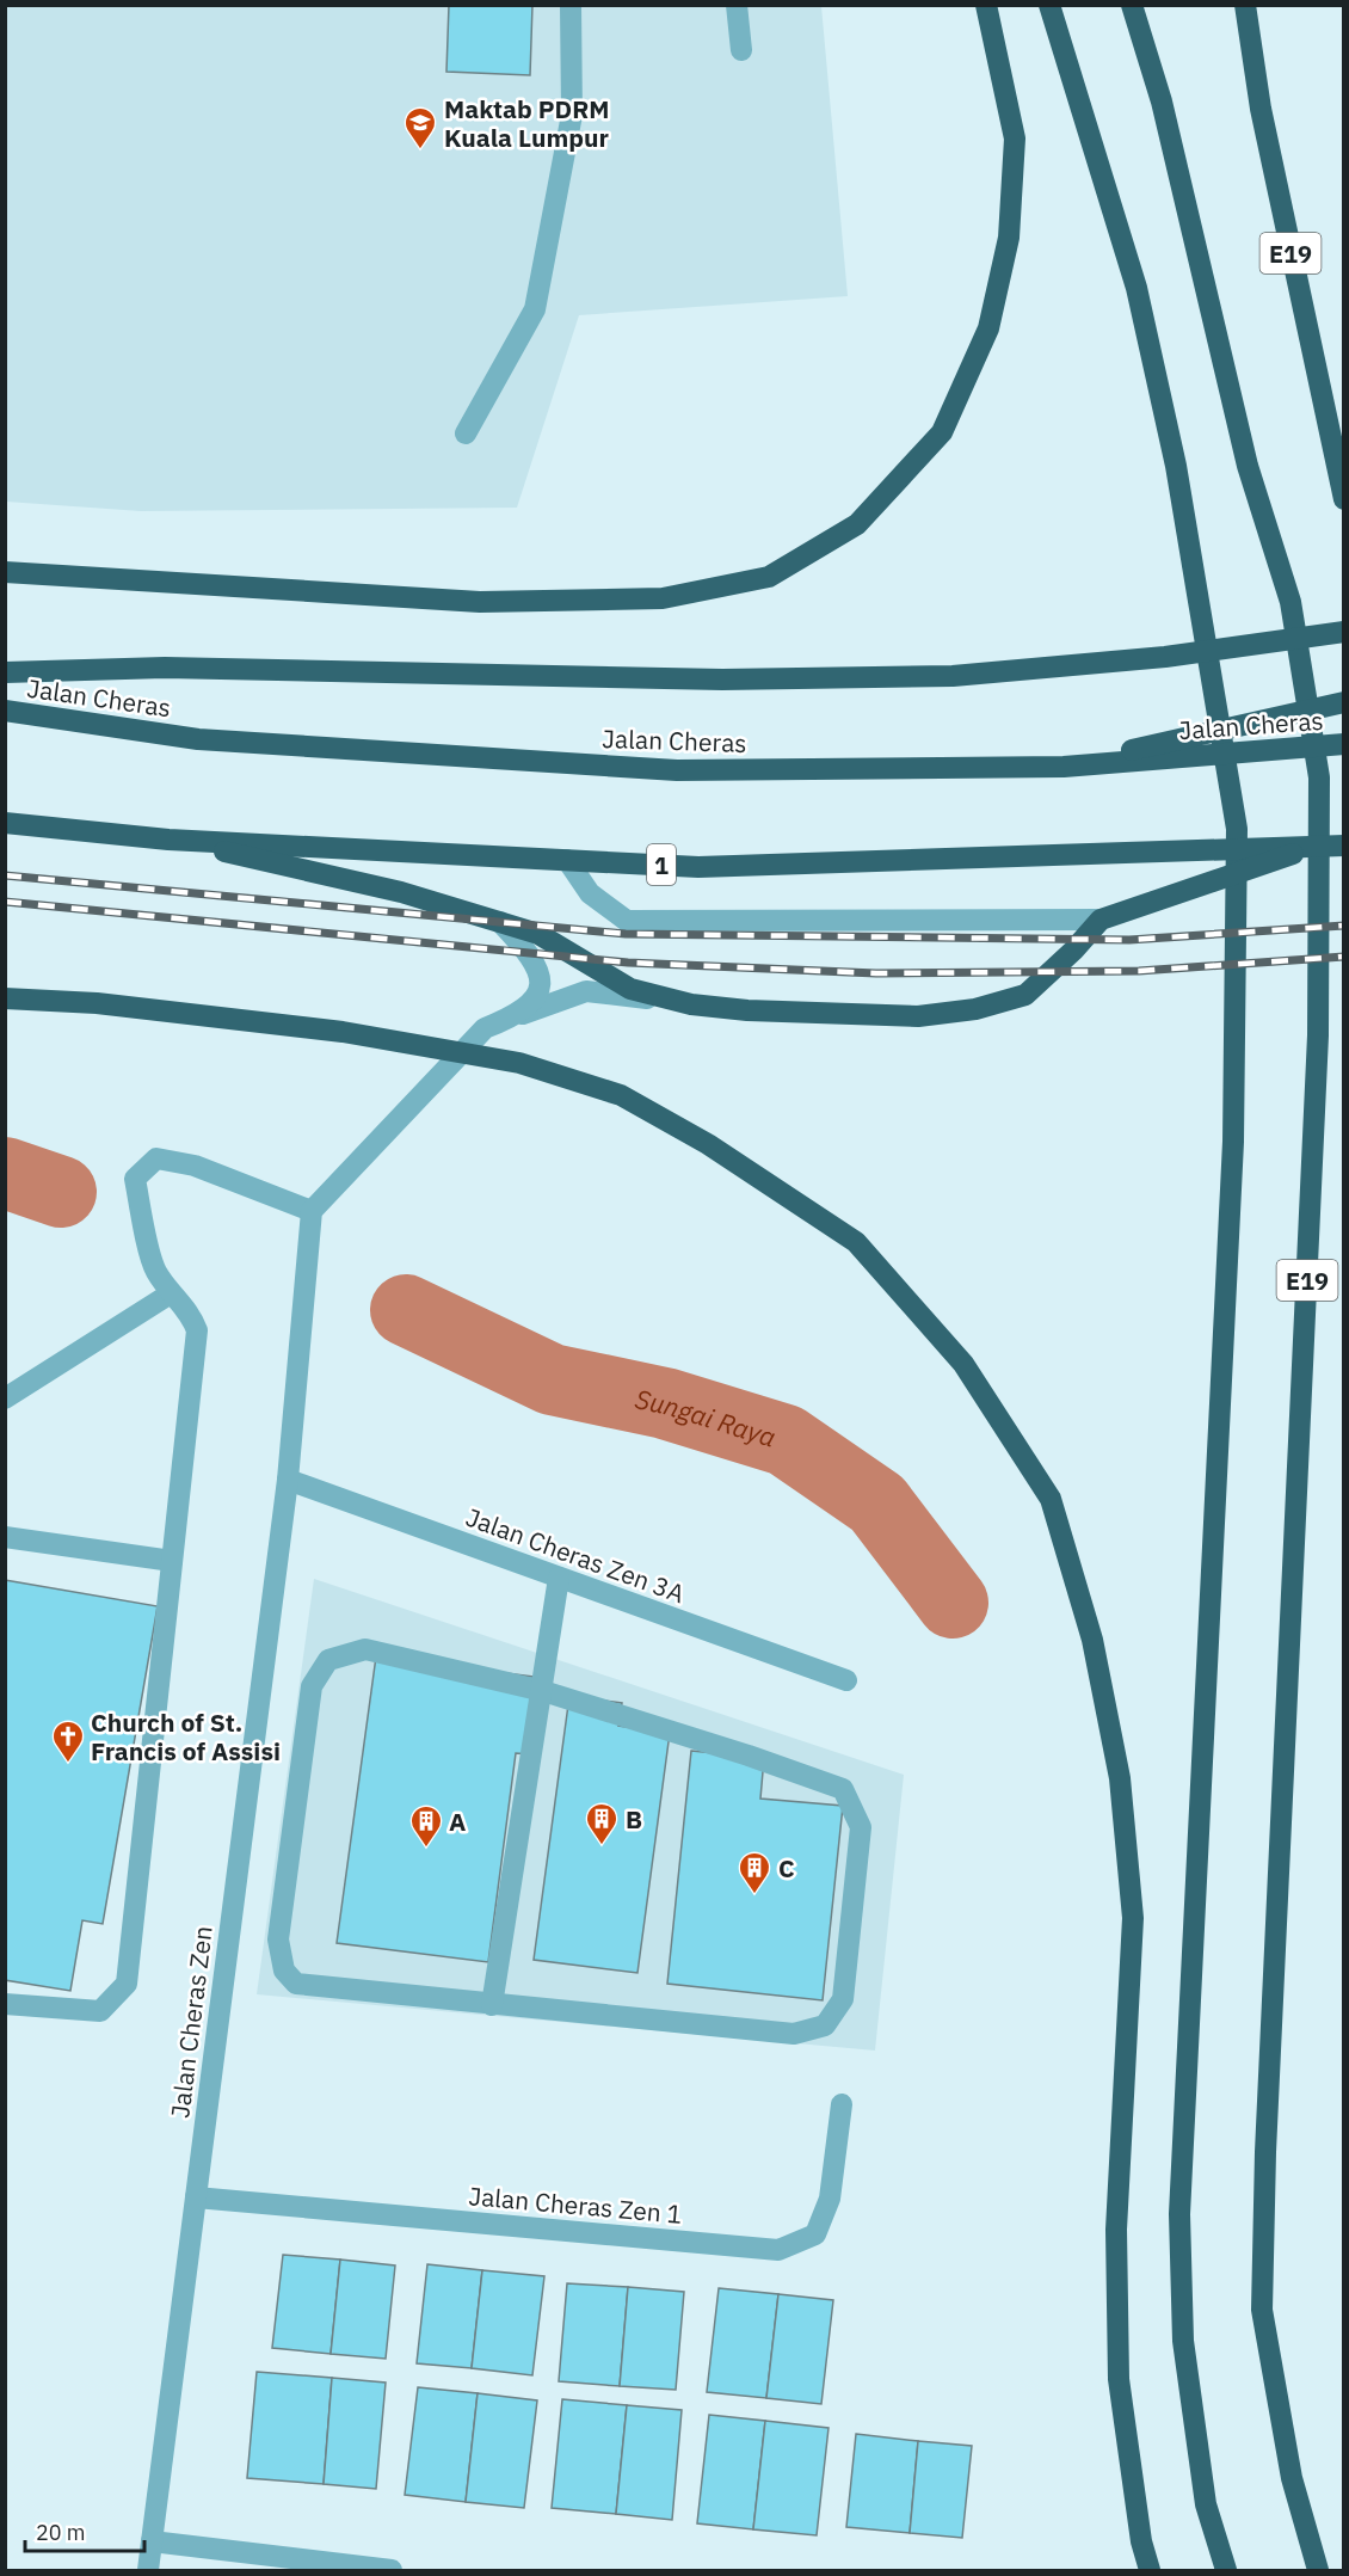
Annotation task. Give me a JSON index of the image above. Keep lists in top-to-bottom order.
{
  "streets": {
    "highway": ["E19", "Jalan Cheras", "1"],
    "street": ["Jalan Cheras Zen 3A", "Jalan Cheras Zen", "Jalan Cheras Zen 1"]
  },
  "crossings": [
    ["Jalan Cheras Zen 3A", "Jalan Cheras Zen"],
    ["Jalan Cheras Zen", "Jalan Cheras Zen 1"]
  ],
  "water": ["Sungai Raya"],
  "places": {
    "school or university": ["Maktab PDRM Kuala Lumpur"],
    "church": ["Church of St. Francis of Assisi"],
    "building": ["B", "A", "C"]
  },
  "scale_bar": "20 m"
}
